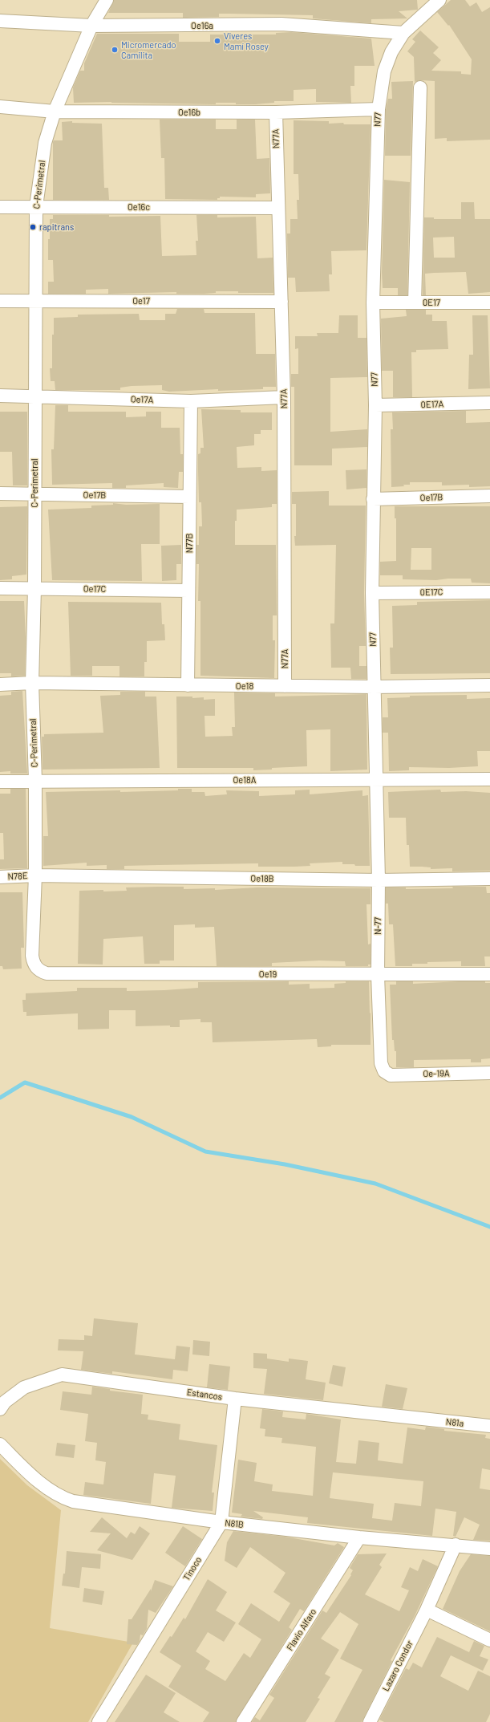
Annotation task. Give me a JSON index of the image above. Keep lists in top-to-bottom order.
{
  "streets": {
    "street": [
      "Oe16a",
      "Oe16b",
      "N77",
      "N77A",
      "C-Perimetral",
      "Oe16c",
      "Oe17",
      "0E17",
      "Oe17A",
      "0E17A",
      "Oe17B",
      "N77B",
      "Oe17C",
      "0E17C",
      "Oe18",
      "Oe18A",
      "N78E",
      "Oe18B",
      "N-77",
      "Oe19",
      "Oe-19A",
      "Estancos",
      "N81a",
      "N81B",
      "Tinoco",
      "Flavio Alfaro",
      "Lazaro Condor"
    ]
  },
  "crossings": [
    ["Oe16a", "N77"],
    ["Oe16a", "C-Perimetral"],
    ["Oe16b", "N77"],
    ["Oe16b", "N77A"],
    ["Oe16b", "C-Perimetral"],
    ["N77", "0E17"],
    ["N77", "0E17A"],
    ["N77", "Oe17B"],
    ["N77", "0E17C"],
    ["N77", "Oe18"],
    ["N77", "Oe18A"],
    ["N77", "N-77"],
    ["N77A", "Oe16c"],
    ["N77A", "Oe17"],
    ["N77A", "Oe17A"],
    ["N77A", "Oe18"],
    ["C-Perimetral", "Oe16c"],
    ["C-Perimetral", "Oe17"],
    ["C-Perimetral", "Oe17A"],
    ["C-Perimetral", "Oe17B"],
    ["C-Perimetral", "Oe17C"],
    ["C-Perimetral", "Oe18"],
    ["C-Perimetral", "Oe18A"],
    ["C-Perimetral", "N78E"],
    ["C-Perimetral", "Oe18B"],
    ["C-Perimetral", "Oe19"],
    ["Oe17A", "N77B"],
    ["Oe17B", "N77B"],
    ["N77B", "Oe17C"],
    ["N77B", "Oe18"],
    ["Oe18A", "N-77"],
    ["N78E", "Oe18B"],
    ["Oe18B", "N-77"],
    ["N-77", "Oe19"],
    ["N-77", "Oe-19A"],
    ["Estancos", "N81a"],
    ["Estancos", "Tinoco"],
    ["N81B", "Tinoco"],
    ["N81B", "Flavio Alfaro"],
    ["N81B", "Lazaro Condor"]
  ],
  "places": ["Viveres Mamí Rosey", "Micromercado Camilita", "rapitrans"]
}
